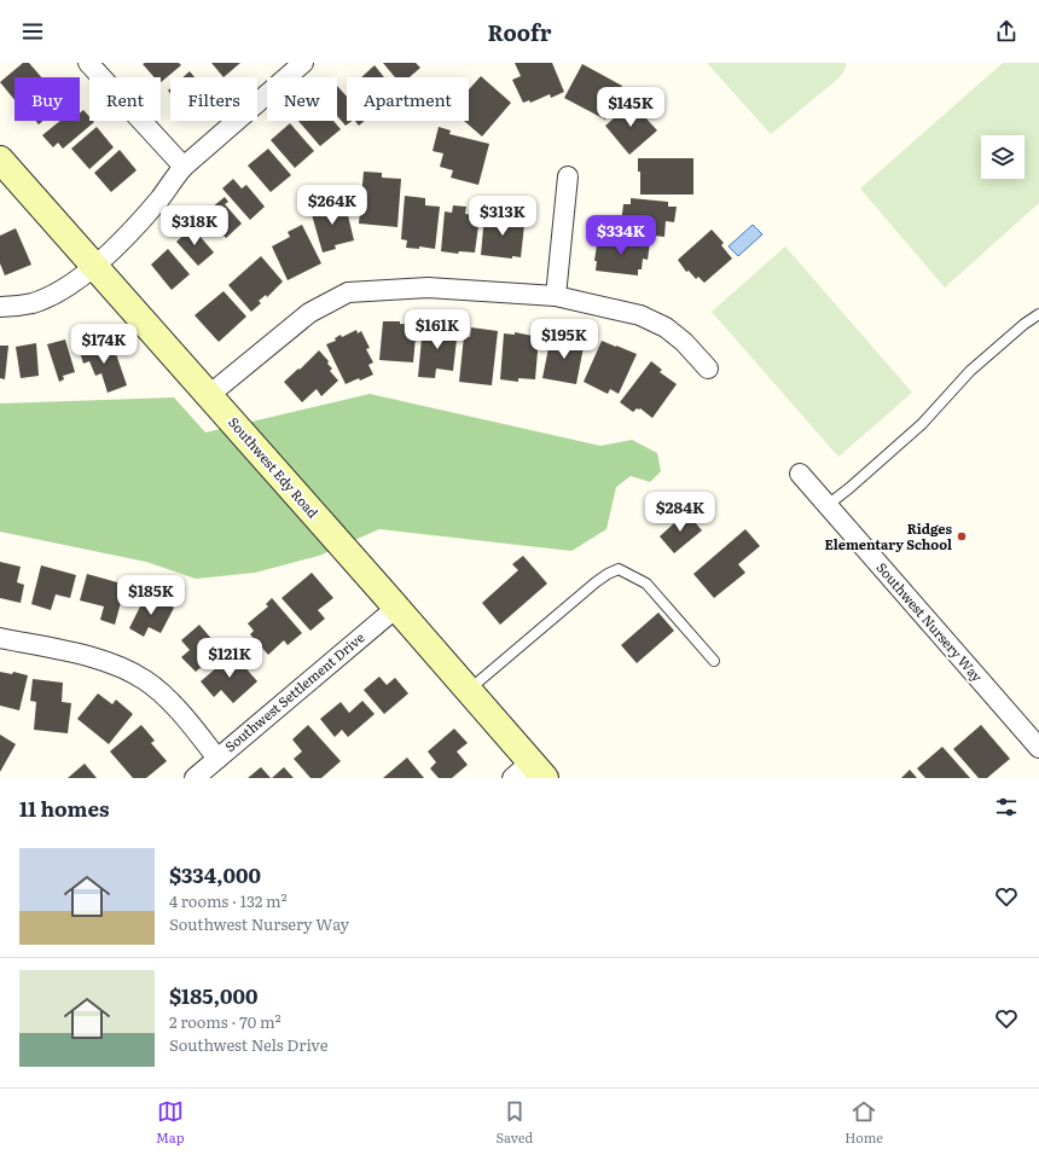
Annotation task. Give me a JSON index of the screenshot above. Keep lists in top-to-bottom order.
{
  "streets": {
    "main road": ["Southwest Edy Road"],
    "street": ["Southwest Nursery Way", "Southwest Settlement Drive"]
  },
  "crossings": [
    ["Southwest Edy Road", "Southwest Settlement Drive"]
  ],
  "places": ["Ridges Elementary School"],
  "page": {
    "header": "Roofr",
    "chip": [
      "Buy",
      "Rent",
      "Filters",
      "New",
      "Apartment"
    ],
    "price": [
      "$145K",
      "$264K",
      "$313K",
      "$318K",
      "$334K",
      "$161K",
      "$195K",
      "$174K",
      "$284K",
      "$185K",
      "$121K"
    ],
    "heading": "11 homes",
    "list": [
      {
        "name": "$334,000",
        "note": "4 rooms · 132 m² · Southwest Nursery Way"
      },
      {
        "name": "$185,000",
        "note": "2 rooms · 70 m² · Southwest Nels Drive"
      }
    ],
    "tabs": ["Map", "Saved", "Home"]
  }
}
